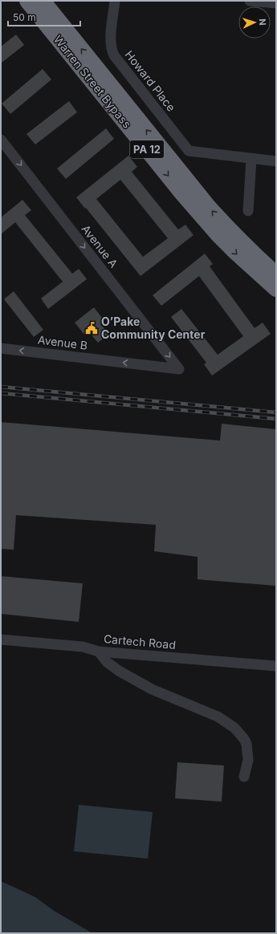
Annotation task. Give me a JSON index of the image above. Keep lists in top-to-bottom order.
{
  "streets": {
    "highway": ["Warren Street Bypass", "PA 12"],
    "street": [
      "Howard Place",
      "Avenue A",
      "Avenue B",
      "Cartech Road"
    ]
  },
  "crossings": [
    ["Avenue A", "Avenue B"]
  ],
  "one_way": ["Avenue A", "Avenue B"],
  "places": {
    "public building": ["O’Pake Community Center"]
  },
  "scale_bar": "50 m",
  "north": "right"
}
